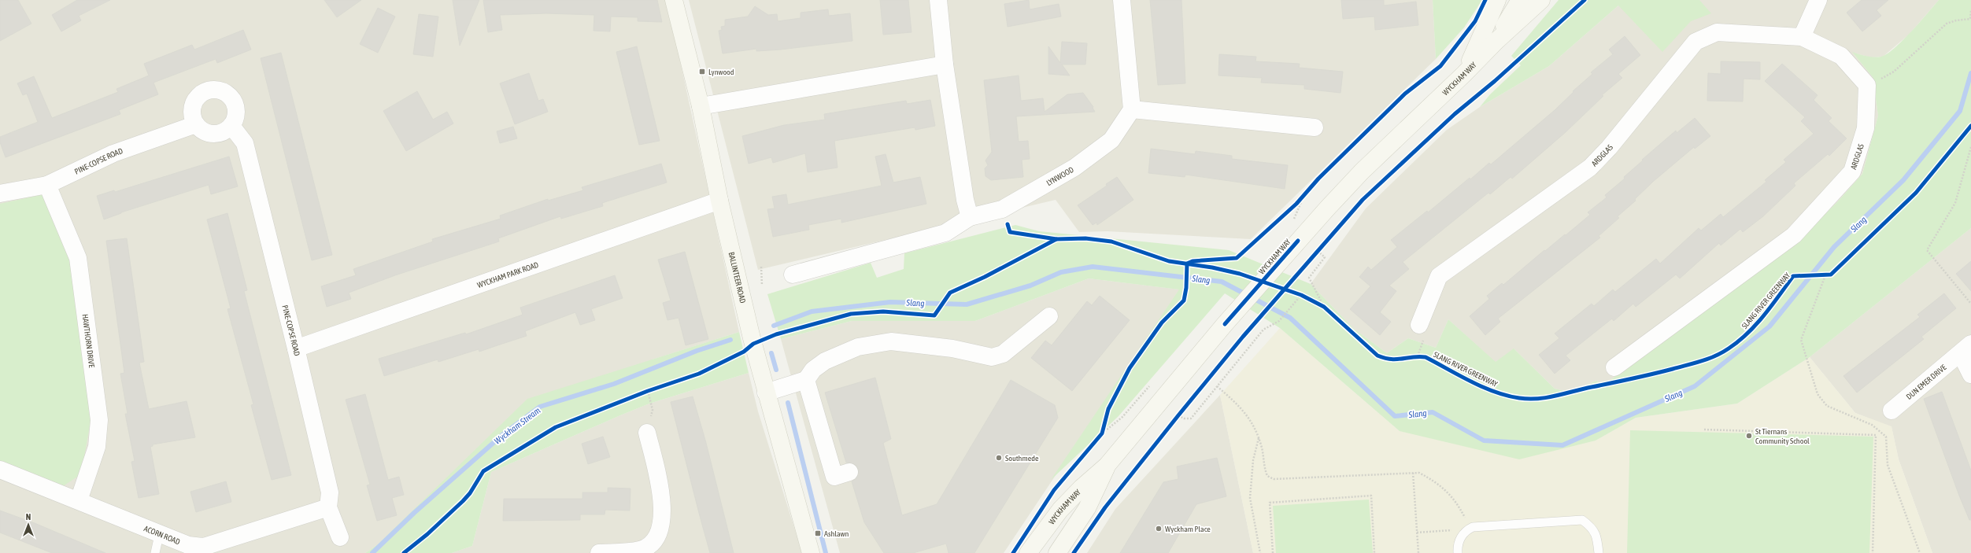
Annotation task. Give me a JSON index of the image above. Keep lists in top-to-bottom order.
{
  "streets": {
    "main road": ["WYCKHAM WAY", "BALLINTEER ROAD"],
    "street": [
      "ARDGLAS",
      "PINE-COPSE ROAD",
      "LYNWOOD",
      "WYCKHAM PARK ROAD",
      "HAWTHORN DRIVE",
      "DUN EMER DRIVE",
      "ACORN ROAD"
    ],
    "cycle path": ["SLANG RIVER GREENWAY"]
  },
  "crossings": [
    ["PINE-COPSE ROAD", "WYCKHAM PARK ROAD"],
    ["PINE-COPSE ROAD", "HAWTHORN DRIVE"],
    ["PINE-COPSE ROAD", "ACORN ROAD"],
    ["WYCKHAM PARK ROAD", "BALLINTEER ROAD"],
    ["HAWTHORN DRIVE", "ACORN ROAD"]
  ],
  "water": ["Slang", "Wyckham Stream"],
  "places": {
    "transit": ["Lynwood", "Ashlawn"],
    "other": ["St Tiernans Community School", "Southmede", "Wyckham Place"]
  },
  "north": "top"
}
